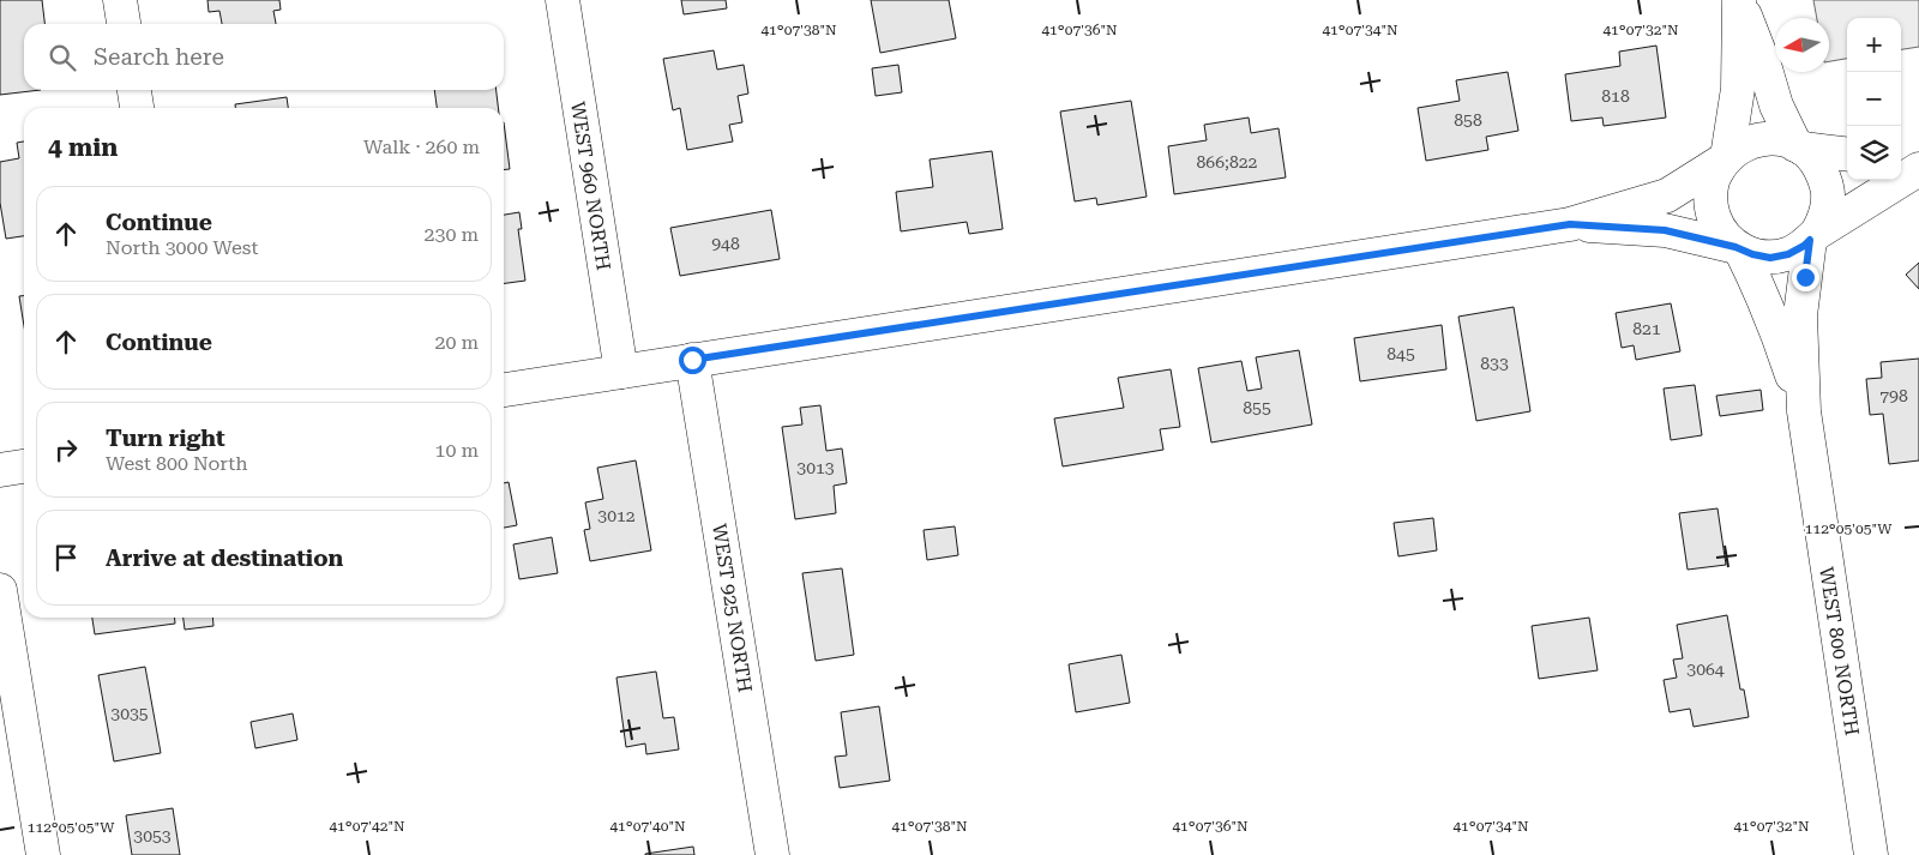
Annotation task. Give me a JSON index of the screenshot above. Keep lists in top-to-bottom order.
{
  "streets": {
    "street": ["WEST 960 NORTH", "WEST 925 NORTH", "WEST 800 NORTH"]
  },
  "house_numbers": [
    "818",
    "858",
    "866;822",
    "948",
    "821",
    "845",
    "833",
    "798",
    "855",
    "3013",
    "3012",
    "3064",
    "3035",
    "3053"
  ],
  "north": "left",
  "page": {
    "map_buttons": ["+", "−"],
    "search": "Search here",
    "heading": ["4 min", "Walk · 260 m"],
    "list": [
      ["Continue", "North 3000 West", "230 m"],
      ["Continue", "20 m"],
      ["Turn right", "West 800 North", "10 m"],
      "Arrive at destination"
    ]
  },
  "coordinates": [
    "41°07'38\"N",
    "41°07'36\"N",
    "41°07'34\"N",
    "41°07'32\"N",
    "112°05'05\"W",
    "41°07'42\"N",
    "41°07'40\"N"
  ]
}
